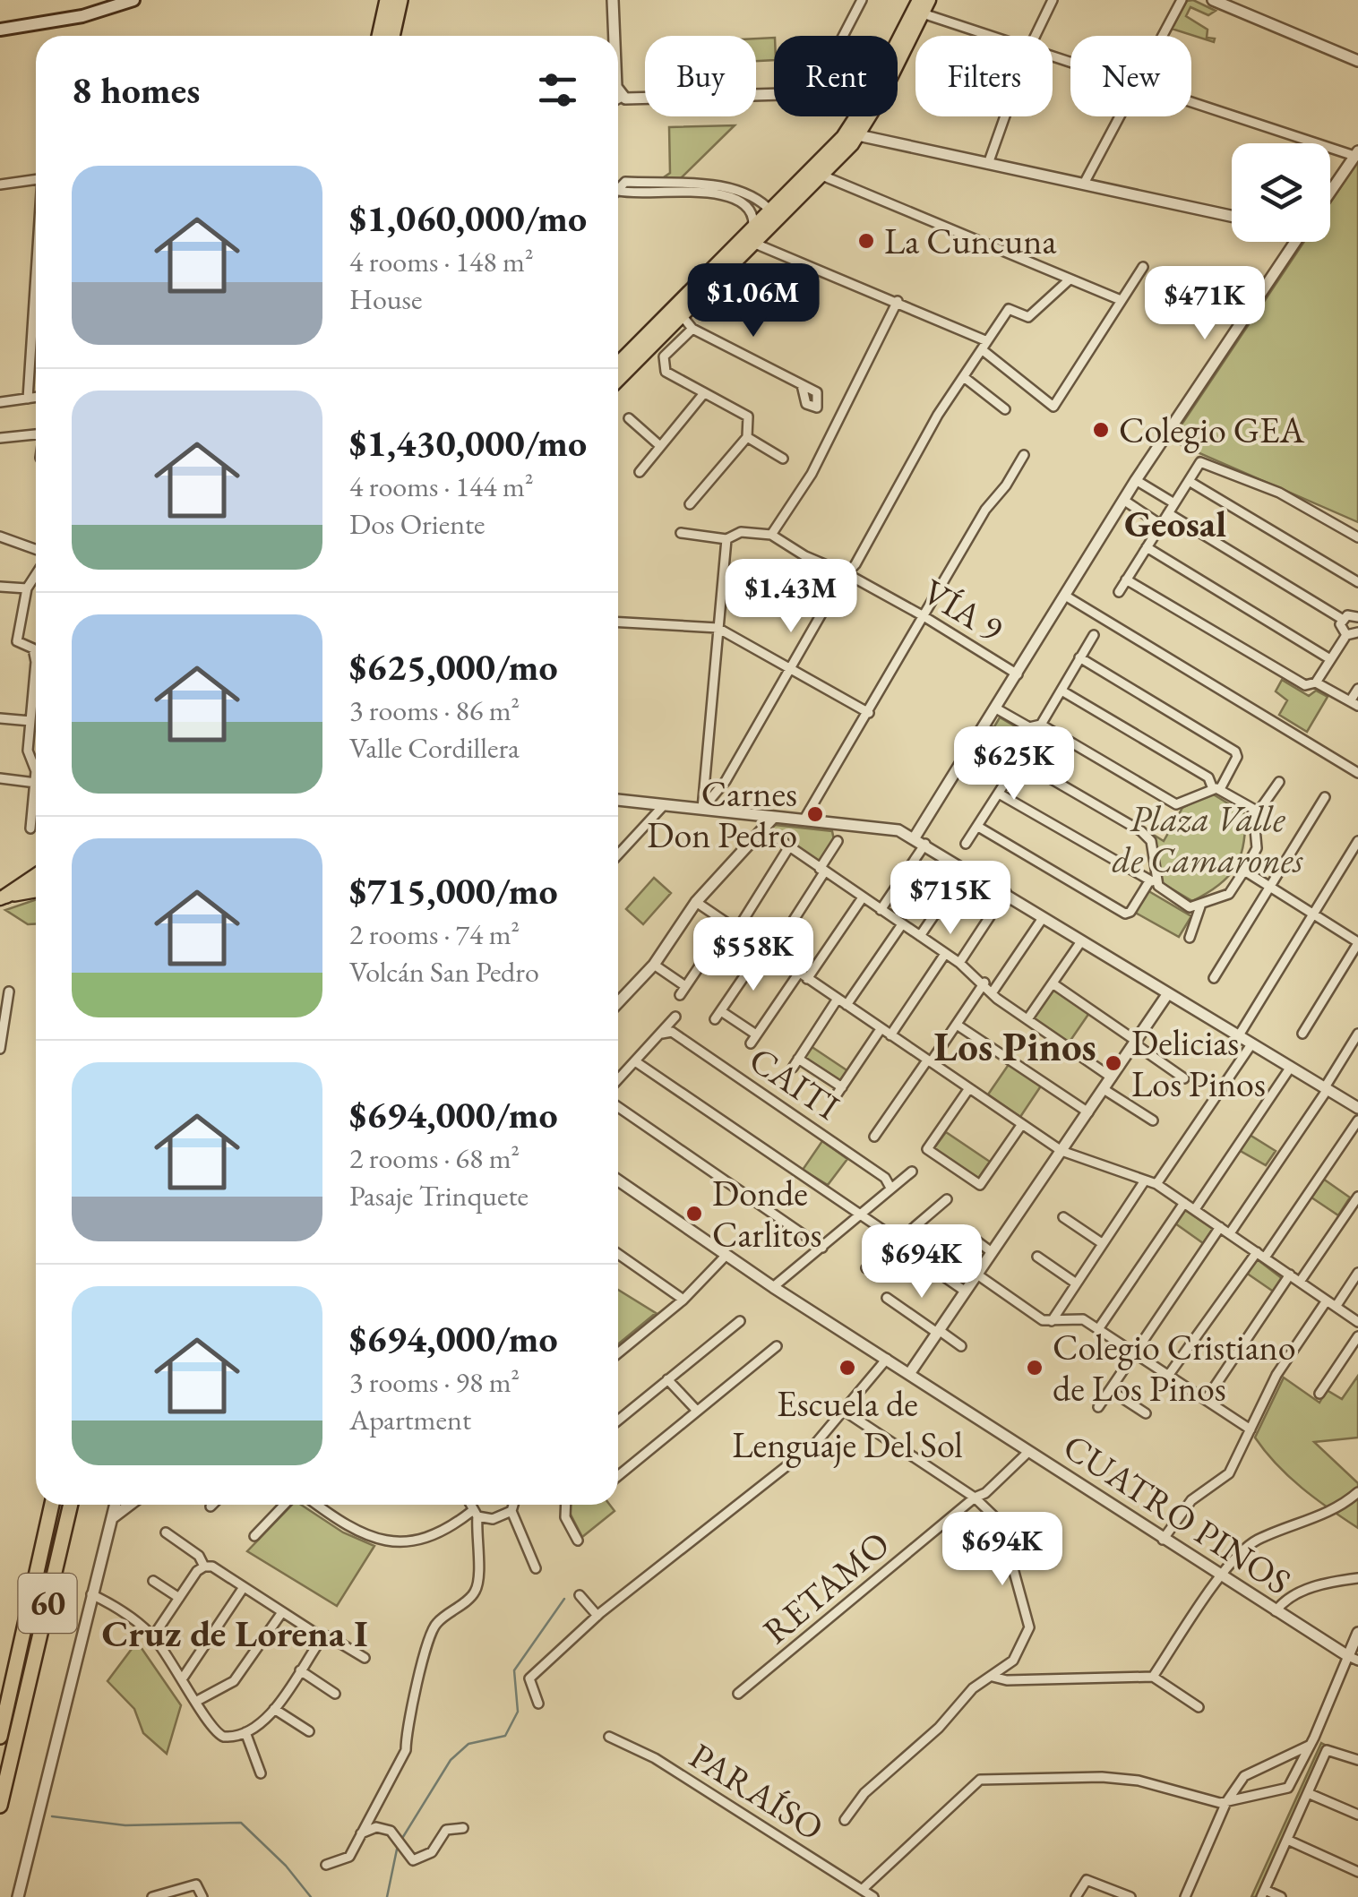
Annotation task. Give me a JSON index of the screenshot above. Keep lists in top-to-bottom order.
{
  "streets": {
    "highway": ["60"],
    "street": [
      "VÍA 9",
      "CAITI",
      "CUATRO PINOS",
      "RETAMO",
      "PARAÍSO"
    ]
  },
  "crossings": [
    ["CUATRO PINOS", "RETAMO"]
  ],
  "districts": ["Geosal", "Los Pinos", "Cruz de Lorena I"],
  "parks": ["Plaza Valle de Camarones"],
  "places": [
    "La Cuncuna",
    "Colegio GEA",
    "Carnes Don Pedro",
    "Delicias Los Pinos",
    "Donde Carlitos",
    "Escuela de Lenguaje Del Sol",
    "Colegio Cristiano de Los Pinos"
  ],
  "page": {
    "chip": [
      "Buy",
      "Rent",
      "Filters",
      "New"
    ],
    "heading": "8 homes",
    "list": [
      {
        "name": "$1,060,000/mo",
        "note": "4 rooms · 148 m² · House"
      },
      {
        "name": "$1,430,000/mo",
        "note": "4 rooms · 144 m² · Dos Oriente"
      },
      {
        "name": "$625,000/mo",
        "note": "3 rooms · 86 m² · Valle Cordillera"
      },
      {
        "name": "$715,000/mo",
        "note": "2 rooms · 74 m² · Volcán San Pedro"
      },
      {
        "name": "$694,000/mo",
        "note": "2 rooms · 68 m² · Pasaje Trinquete"
      },
      {
        "name": "$694,000/mo",
        "note": "3 rooms · 98 m² · Apartment"
      }
    ],
    "price": [
      "$1.06M",
      "$471K",
      "$1.43M",
      "$625K",
      "$715K",
      "$558K",
      "$694K",
      "$694K"
    ]
  }
}
